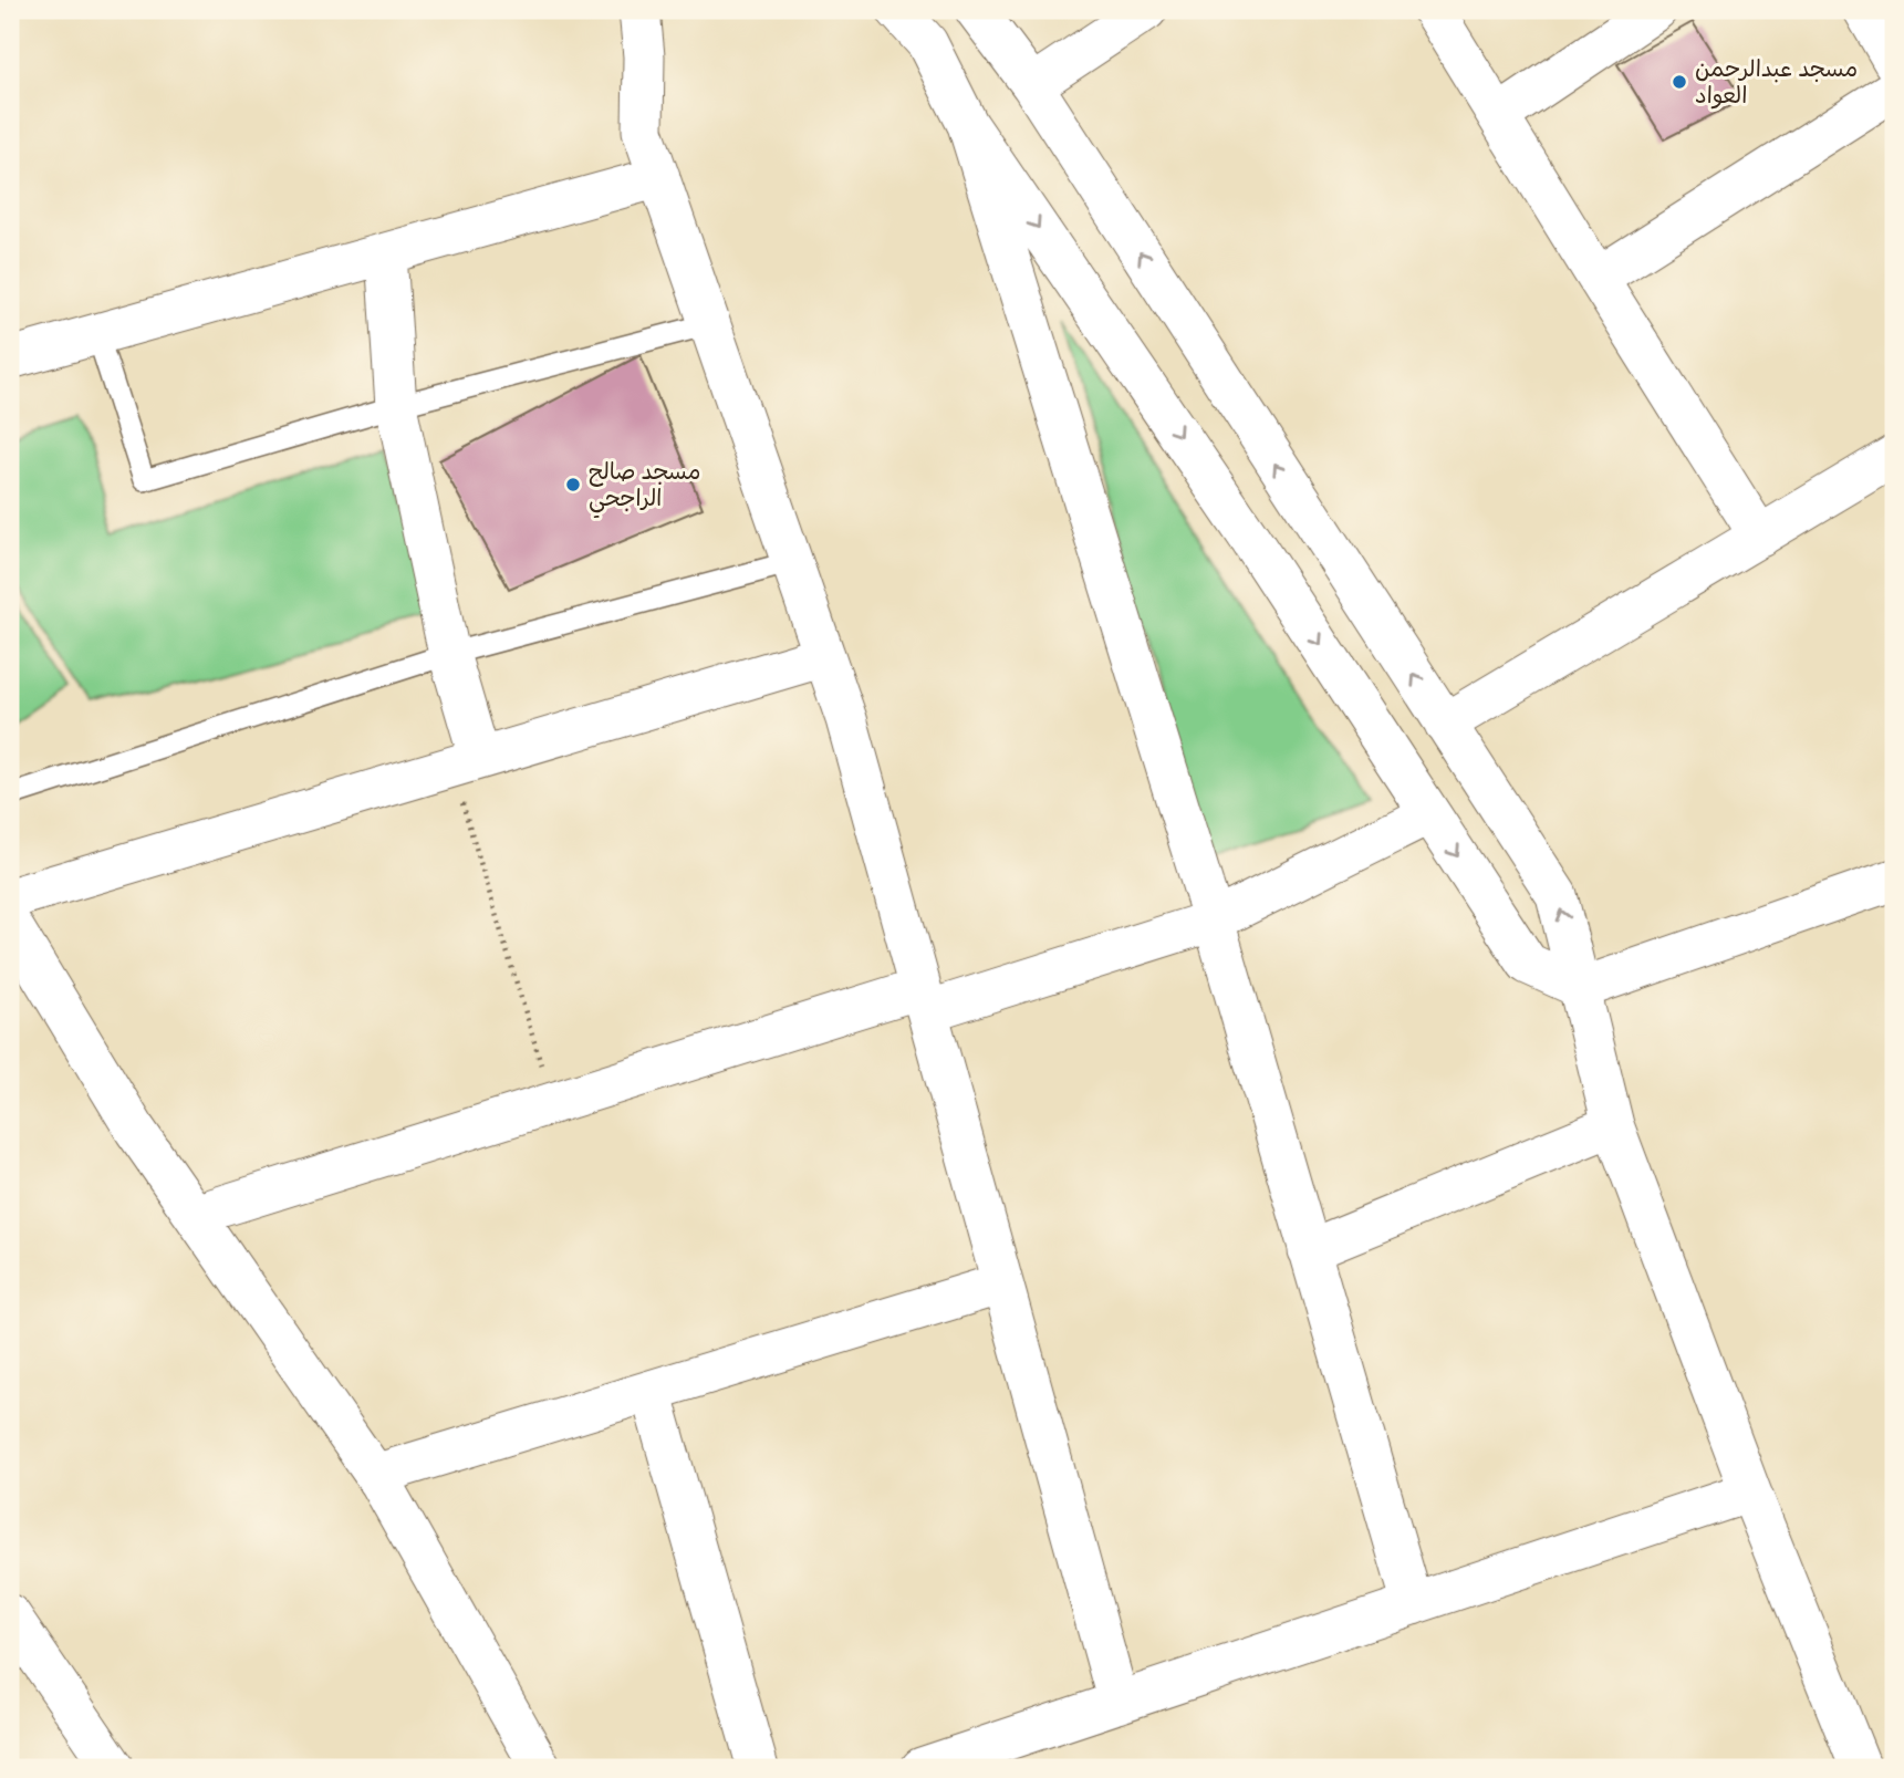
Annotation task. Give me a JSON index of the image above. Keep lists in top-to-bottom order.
{
  "places": ["مسجد عبدالرحمن العواد", "مسجد صالح الراجحي"]
}
